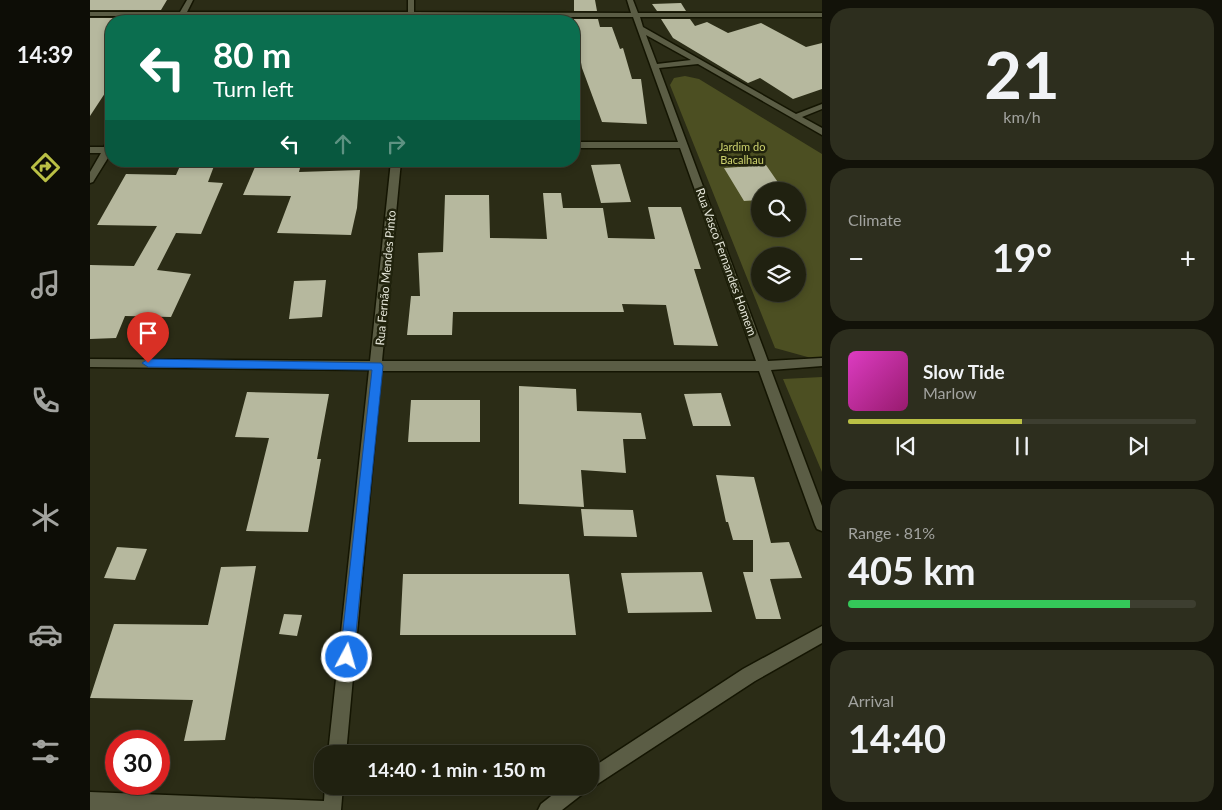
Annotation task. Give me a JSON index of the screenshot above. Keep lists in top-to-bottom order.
{
  "streets": {
    "street": ["Rua Vasco Fernandes Homem", "Rua Fernão Mendes Pinto"]
  },
  "parks": ["Jardim do Bacalhau"],
  "page": {
    "tabs": "14:39",
    "tile": [
      ["21", "km/h"],
      "Climate",
      ["Range · 81%", "405 km"],
      ["Arrival", "14:40"]
    ],
    "turn": ["80 m", "Turn left"],
    "heat": ["−", "19°", "+"],
    "song": ["Slow Tide", "Marlow"],
    "limit": "30",
    "trip": "14:40 · 1 min · 150 m"
  }
}
